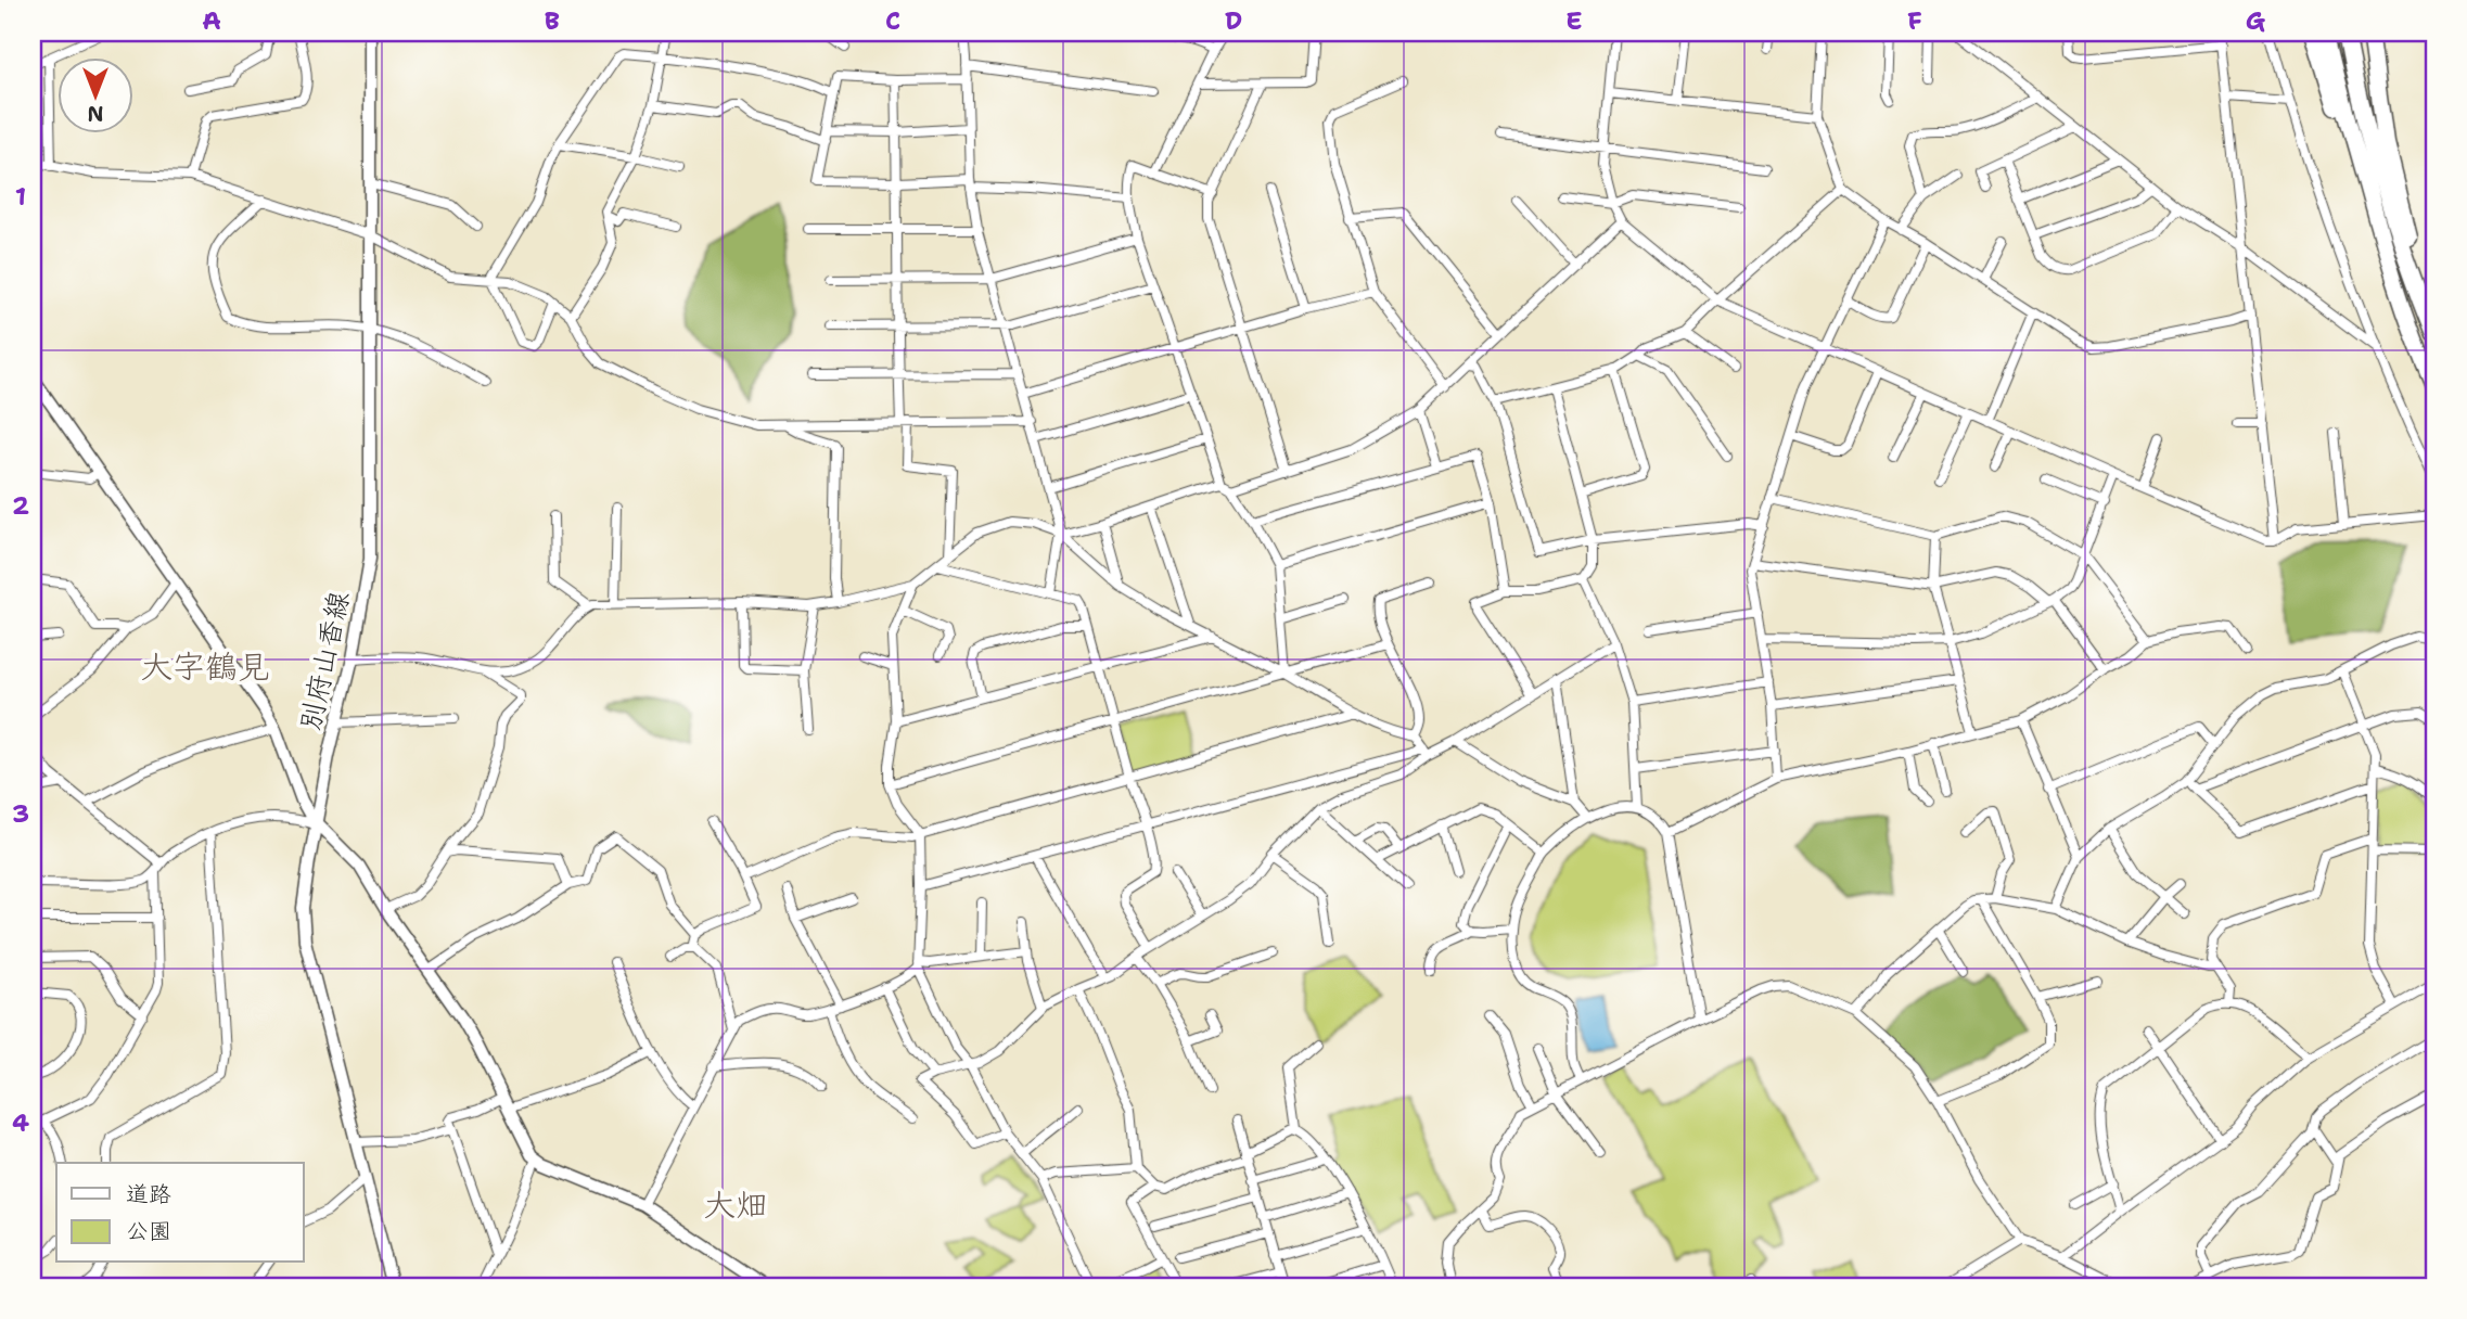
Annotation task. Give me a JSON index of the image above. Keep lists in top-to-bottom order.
{
  "streets": {
    "main road": ["別府山香線"]
  },
  "districts": ["大字鶴見", "大畑"],
  "legend": ["道路", "公園"],
  "north": "bottom",
  "grid": {
    "columns": [
      "A",
      "B",
      "C",
      "D",
      "E",
      "F",
      "G"
    ],
    "rows": [
      "1",
      "2",
      "3",
      "4"
    ]
  }
}
